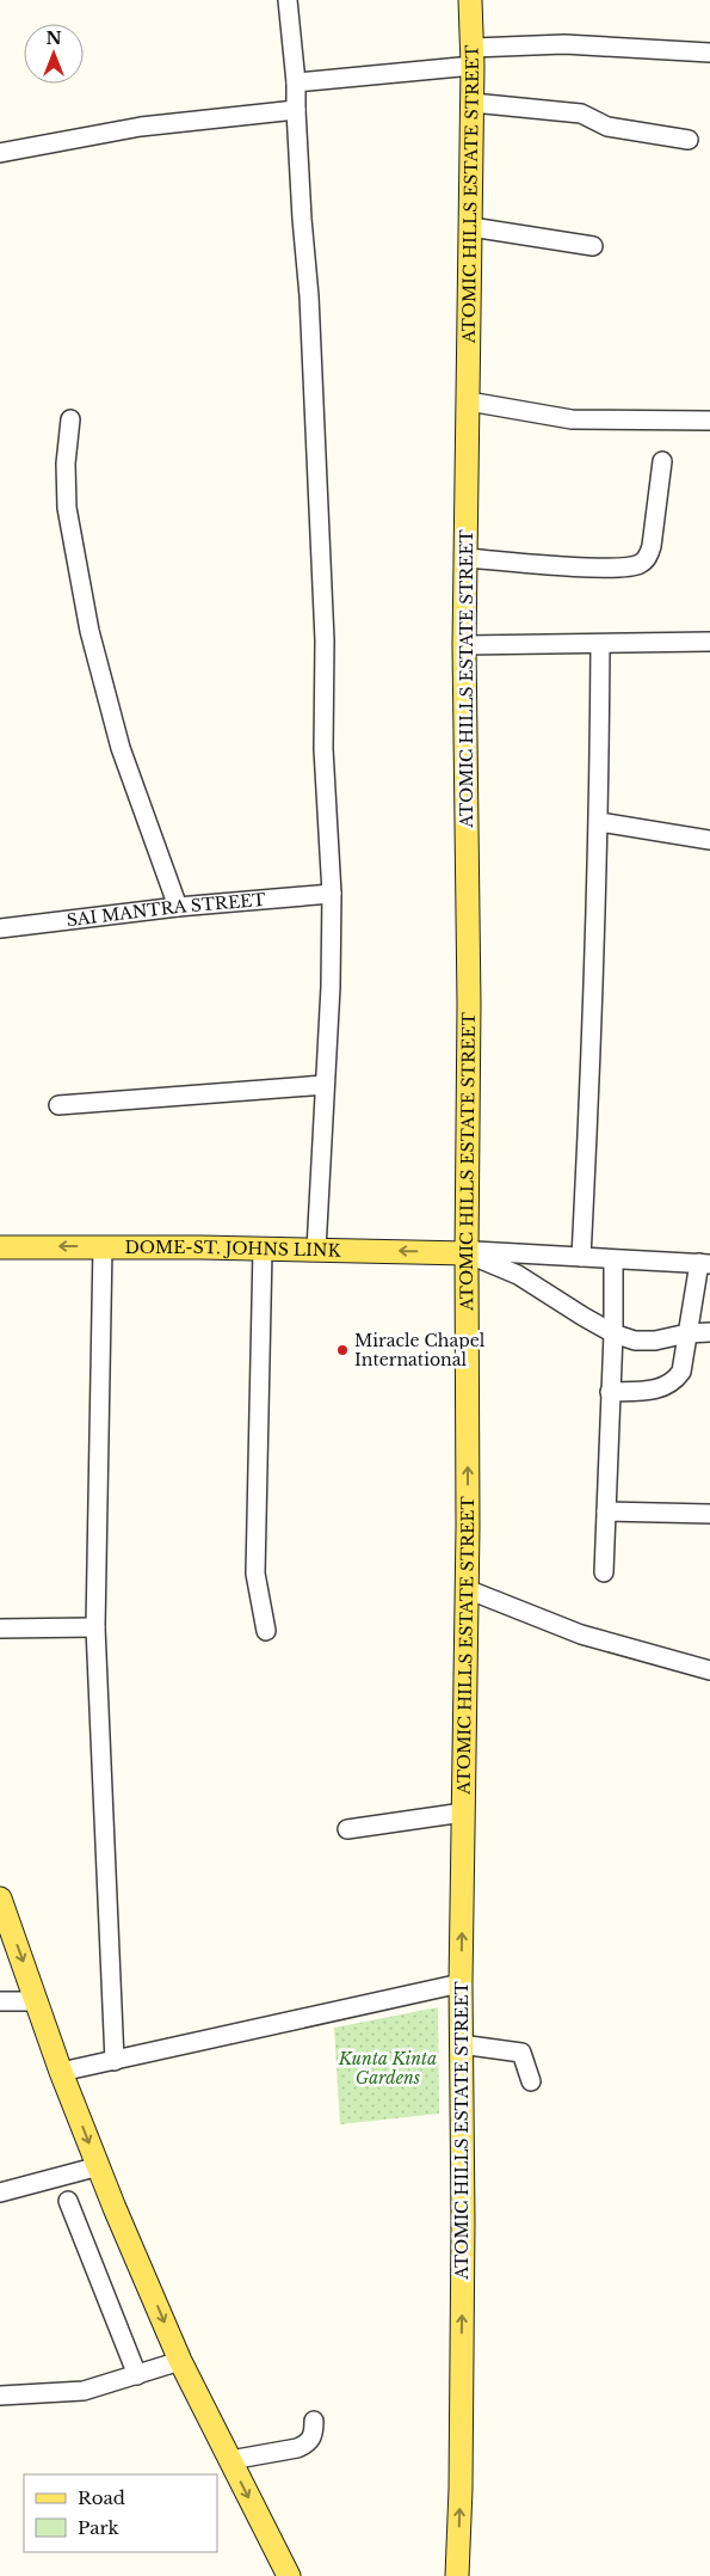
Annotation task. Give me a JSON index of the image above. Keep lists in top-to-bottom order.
{
  "streets": {
    "main road": ["ATOMIC HILLS ESTATE STREET", "DOME-ST. JOHNS LINK"],
    "street": ["SAI MANTRA STREET"]
  },
  "crossings": [
    ["ATOMIC HILLS ESTATE STREET", "DOME-ST. JOHNS LINK"]
  ],
  "one_way": ["ATOMIC HILLS ESTATE STREET", "DOME-ST. JOHNS LINK"],
  "parks": ["Kunta Kinta Gardens"],
  "places": ["Miracle Chapel International"],
  "legend": ["Road", "Park"],
  "north": "top"
}
